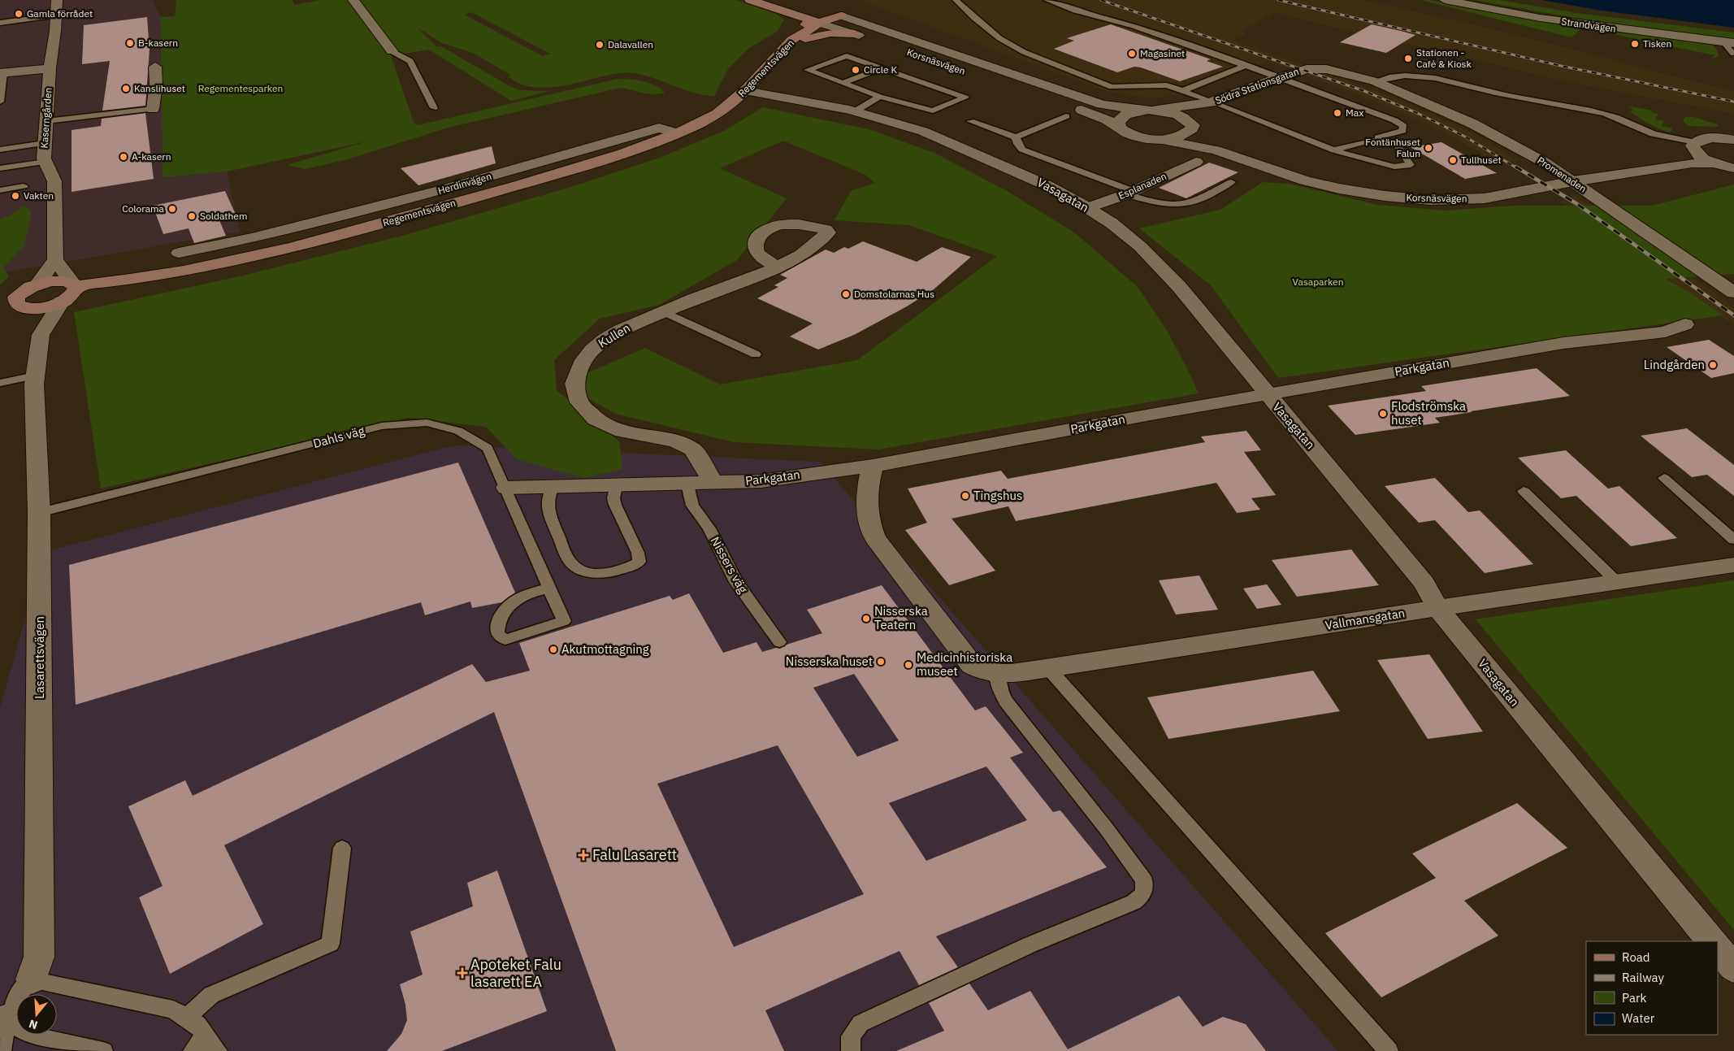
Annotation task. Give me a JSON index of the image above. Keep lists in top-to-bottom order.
{
  "streets": {
    "main road": ["Korsnäsvägen", "Regementsvägen"],
    "street": [
      "Strandvägen",
      "Södra Stationsgatan",
      "Kaserngården",
      "Promenaden",
      "Herdinvägen",
      "Esplanaden",
      "Vasagatan",
      "Kullen",
      "Parkgatan",
      "Vallmansgatan",
      "Lasarettsvägen"
    ],
    "lane": ["Dahls väg", "Nissers väg"]
  },
  "crossings": [
    ["Korsnäsvägen", "Regementsvägen"],
    ["Korsnäsvägen", "Södra Stationsgatan"],
    ["Korsnäsvägen", "Promenaden"],
    ["Regementsvägen", "Herdinvägen"],
    ["Regementsvägen", "Vasagatan"],
    ["Regementsvägen", "Lasarettsvägen"],
    ["Södra Stationsgatan", "Promenaden"],
    ["Esplanaden", "Vasagatan"],
    ["Vasagatan", "Parkgatan"],
    ["Vasagatan", "Vallmansgatan"],
    ["Kullen", "Parkgatan"],
    ["Parkgatan", "Dahls väg"],
    ["Parkgatan", "Nissers väg"],
    ["Parkgatan", "Vallmansgatan"],
    ["Dahls väg", "Lasarettsvägen"]
  ],
  "parks": ["Regementesparken", "Vasaparken"],
  "places": {
    "other": [
      "Gamla förrådet",
      "B-kasern",
      "Tisken",
      "Dalavallen",
      "Magasinet",
      "Stationen - Café & Kiosk",
      "Circle K",
      "Kanslihuset",
      "Max",
      "Fontänhuset Falun",
      "A-kasern",
      "Tullhuset",
      "Vakten",
      "Colorama",
      "Soldathem",
      "Domstolarnas Hus",
      "Lindgården",
      "Flodströmska huset",
      "Tingshus",
      "Nisserska Teatern",
      "Akutmottagning",
      "Nisserska huset",
      "Medicinhistoriska museet"
    ],
    "health": ["Falu Lasarett", "Apoteket Falu lasarett EA"]
  },
  "legend": [
    "Road",
    "Railway",
    "Park",
    "Water"
  ],
  "north": "bottom"
}
